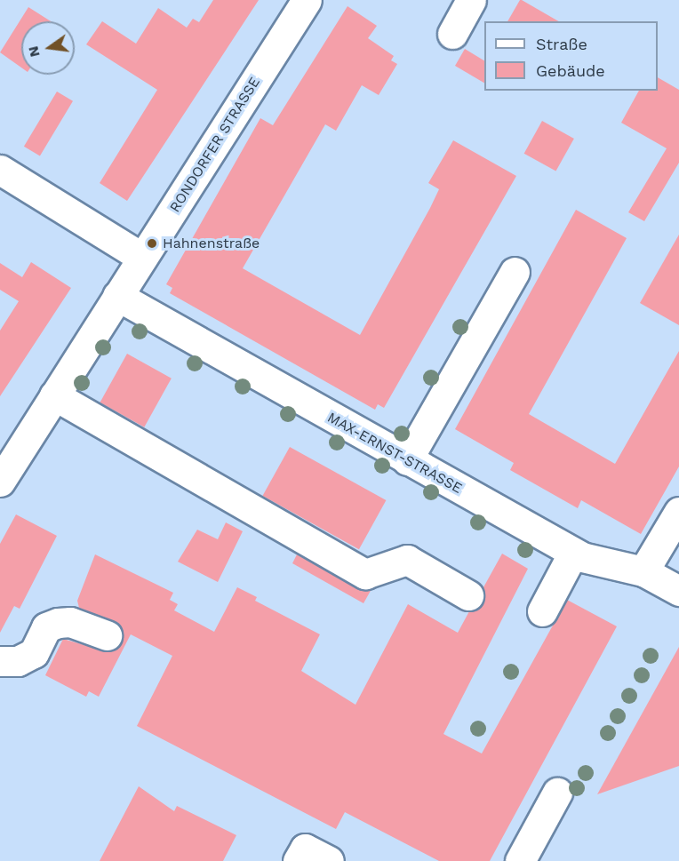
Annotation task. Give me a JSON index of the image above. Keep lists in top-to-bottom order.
{
  "streets": {
    "street": ["RONDORFER STRASSE", "MAX-ERNST-STRASSE"]
  },
  "crossings": [
    ["RONDORFER STRASSE", "MAX-ERNST-STRASSE"]
  ],
  "places": ["Hahnenstraße"],
  "legend": ["Straße", "Gebäude"],
  "north": "left"
}
